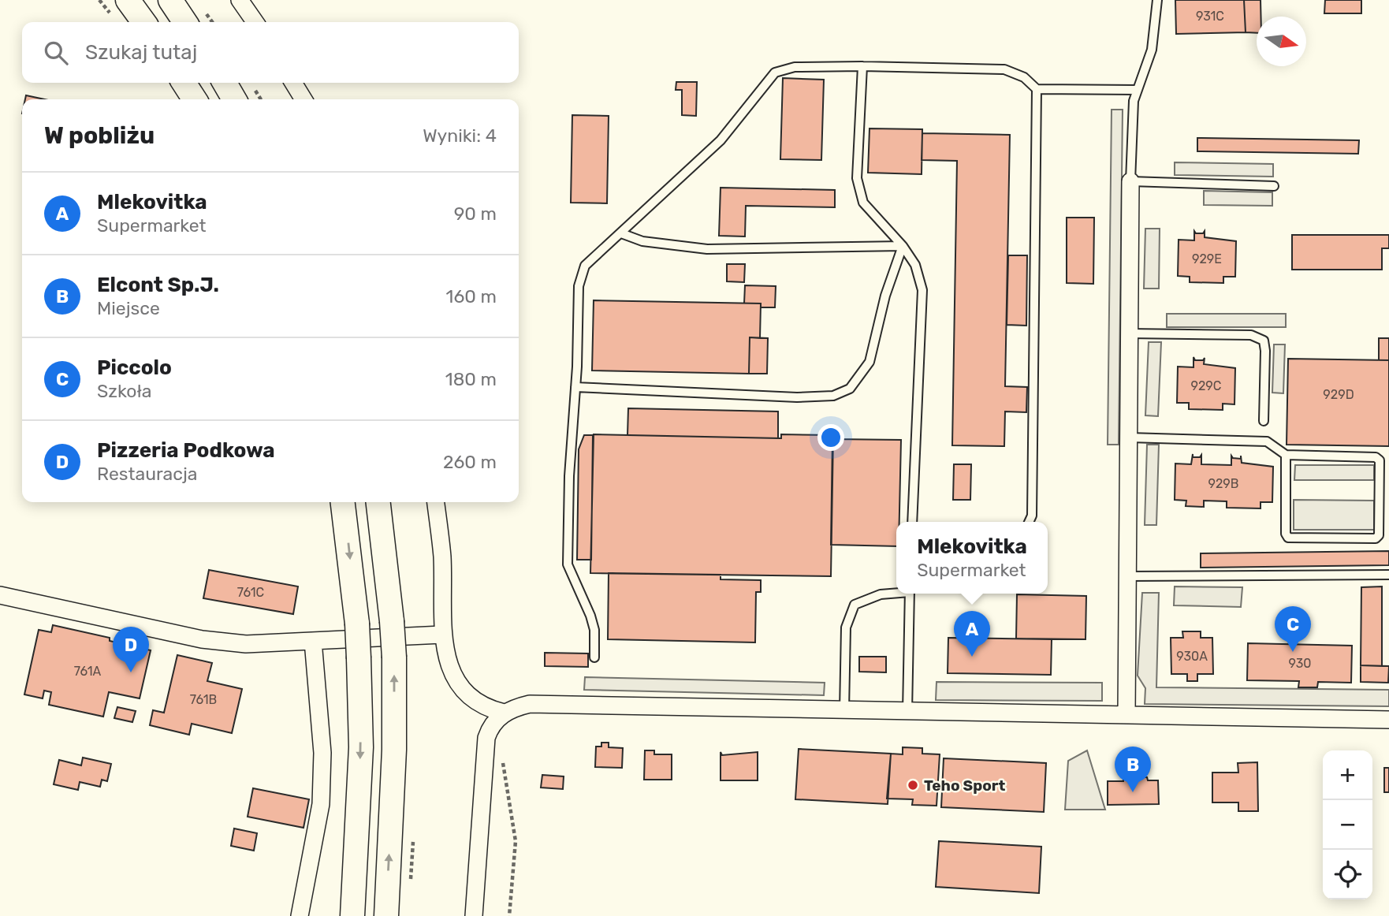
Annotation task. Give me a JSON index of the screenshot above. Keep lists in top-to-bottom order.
{
  "places": ["Teho Sport"],
  "house_numbers": [
    "931C",
    "929E",
    "929C",
    "929D",
    "929B",
    "761C",
    "930A",
    "930",
    "761A",
    "761B"
  ],
  "north": "right",
  "page": {
    "search": "Szukaj tutaj",
    "heading": ["W pobliżu", "Wyniki: 4"],
    "list": [
      {
        "mark": "A",
        "name": "Mlekovitka",
        "note": "Supermarket",
        "value": "90 m"
      },
      {
        "mark": "B",
        "name": "Elcont Sp.J.",
        "note": "Miejsce",
        "value": "160 m"
      },
      {
        "mark": "C",
        "name": "Piccolo",
        "note": "Szkoła",
        "value": "180 m"
      },
      {
        "mark": "D",
        "name": "Pizzeria Podkowa",
        "note": "Restauracja",
        "value": "260 m"
      }
    ],
    "popup": ["Mlekovitka", "Supermarket"],
    "pins": [
      "C",
      "A",
      "D",
      "B"
    ],
    "map_buttons": ["+", "−"]
  }
}
